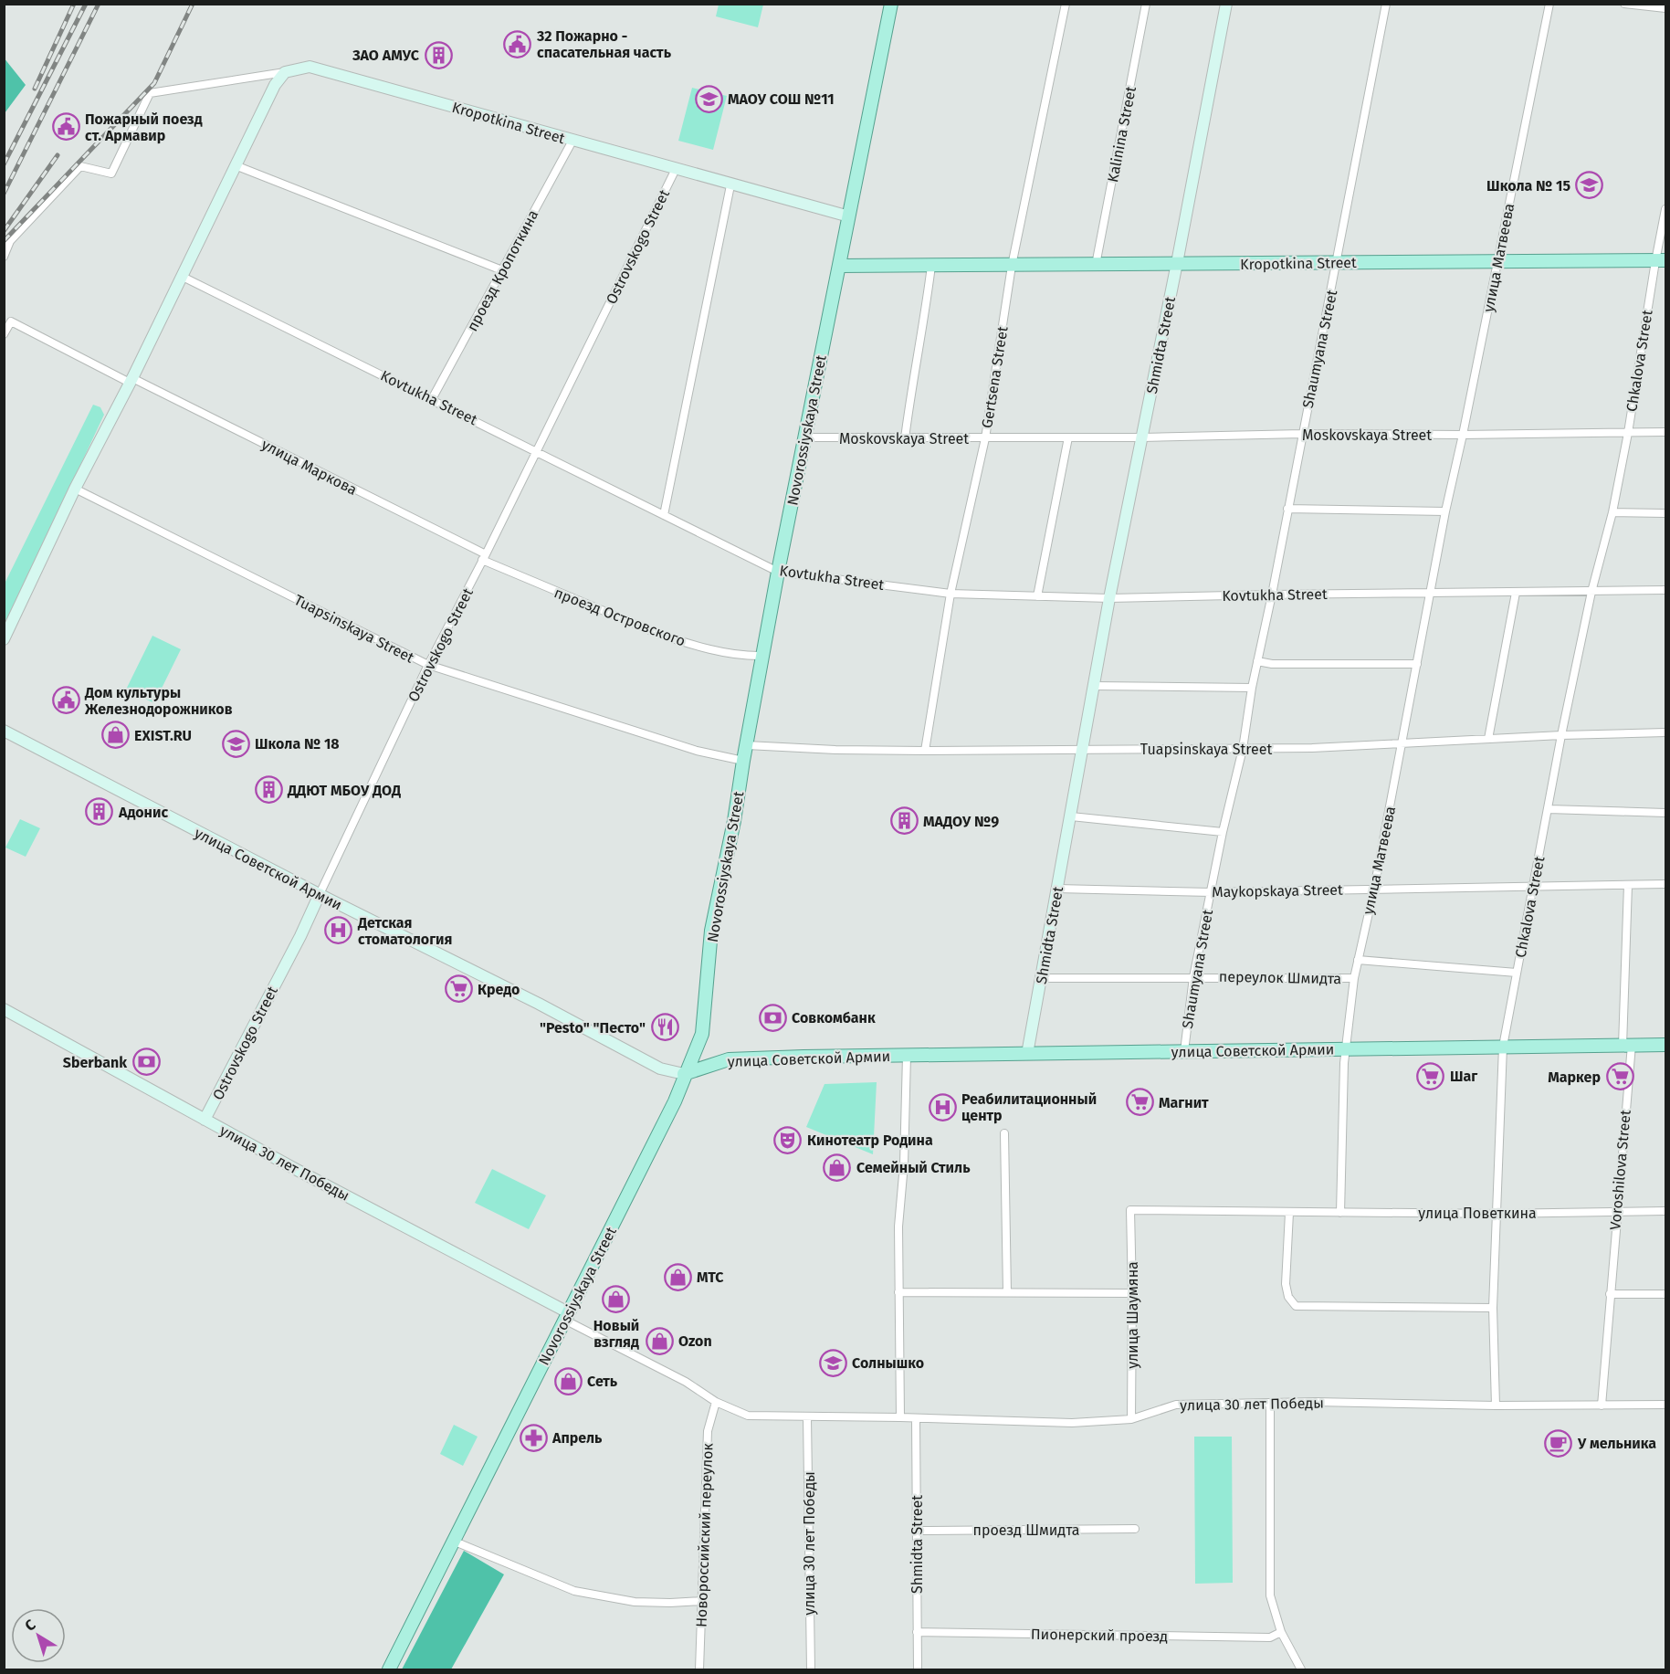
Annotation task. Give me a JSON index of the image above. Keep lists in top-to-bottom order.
{
  "streets": {
    "main road": [
      "Kropotkina Street",
      "Ostrovskogo Street",
      "Shmidta Street",
      "Novorossiyskaya Street",
      "улица Советской Армии",
      "улица 30 лет Победы"
    ],
    "street": [
      "Kalinina Street",
      "улица Матвеева",
      "проезд Кропоткина",
      "Shaumyana Street",
      "Chkalova Street",
      "Gertsena Street",
      "Kovtukha Street",
      "Moskovskaya Street",
      "улица Маркова",
      "проезд Островского",
      "Tuapsinskaya Street",
      "Maykopskaya Street",
      "переулок Шмидта",
      "Voroshilova Street",
      "улица Поветкина",
      "улица Шаумяна",
      "проезд Шмидта",
      "Новороссийский переулок",
      "Пионерский проезд"
    ]
  },
  "crossings": [
    ["Kropotkina Street", "Kalinina Street"],
    ["Kropotkina Street", "Ostrovskogo Street"],
    ["Kropotkina Street", "улица Матвеева"],
    ["Kropotkina Street", "проезд Кропоткина"],
    ["Kropotkina Street", "Shmidta Street"],
    ["Kropotkina Street", "Shaumyana Street"],
    ["Kropotkina Street", "Chkalova Street"],
    ["Kropotkina Street", "Gertsena Street"],
    ["Kropotkina Street", "Novorossiyskaya Street"],
    ["Ostrovskogo Street", "Kovtukha Street"],
    ["Ostrovskogo Street", "улица Маркова"],
    ["Ostrovskogo Street", "проезд Островского"],
    ["Ostrovskogo Street", "Tuapsinskaya Street"],
    ["Ostrovskogo Street", "улица Советской Армии"],
    ["Ostrovskogo Street", "улица 30 лет Победы"],
    ["улица Матвеева", "Kovtukha Street"],
    ["улица Матвеева", "Moskovskaya Street"],
    ["улица Матвеева", "Tuapsinskaya Street"],
    ["улица Матвеева", "улица Советской Армии"],
    ["улица Матвеева", "Maykopskaya Street"],
    ["улица Матвеева", "переулок Шмидта"],
    ["улица Матвеева", "улица Поветкина"],
    ["проезд Кропоткина", "Kovtukha Street"],
    ["Shmidta Street", "Kovtukha Street"],
    ["Shmidta Street", "Moskovskaya Street"],
    ["Shmidta Street", "Tuapsinskaya Street"],
    ["Shmidta Street", "улица Советской Армии"],
    ["Shmidta Street", "Maykopskaya Street"],
    ["Shmidta Street", "переулок Шмидта"],
    ["Shmidta Street", "улица 30 лет Победы"],
    ["Shmidta Street", "проезд Шмидта"],
    ["Shmidta Street", "Пионерский проезд"],
    ["Shaumyana Street", "Kovtukha Street"],
    ["Shaumyana Street", "Moskovskaya Street"],
    ["Shaumyana Street", "Tuapsinskaya Street"],
    ["Shaumyana Street", "улица Советской Армии"],
    ["Shaumyana Street", "Maykopskaya Street"],
    ["Shaumyana Street", "переулок Шмидта"],
    ["Chkalova Street", "Kovtukha Street"],
    ["Chkalova Street", "Moskovskaya Street"],
    ["Chkalova Street", "Tuapsinskaya Street"],
    ["Chkalova Street", "улица Советской Армии"],
    ["Chkalova Street", "Maykopskaya Street"],
    ["Chkalova Street", "переулок Шмидта"],
    ["Chkalova Street", "улица 30 лет Победы"],
    ["Chkalova Street", "улица Поветкина"],
    ["Gertsena Street", "Kovtukha Street"],
    ["Gertsena Street", "Moskovskaya Street"],
    ["Gertsena Street", "Tuapsinskaya Street"],
    ["Kovtukha Street", "Novorossiyskaya Street"],
    ["Novorossiyskaya Street", "Moskovskaya Street"],
    ["Novorossiyskaya Street", "проезд Островского"],
    ["Novorossiyskaya Street", "Tuapsinskaya Street"],
    ["Novorossiyskaya Street", "улица Советской Армии"],
    ["Novorossiyskaya Street", "улица 30 лет Победы"],
    ["улица Маркова", "проезд Островского"],
    ["улица Советской Армии", "Voroshilova Street"],
    ["улица 30 лет Победы", "Voroshilova Street"],
    ["улица 30 лет Победы", "улица Шаумяна"],
    ["улица 30 лет Победы", "Новороссийский переулок"],
    ["Voroshilova Street", "улица Поветкина"],
    ["улица Поветкина", "улица Шаумяна"]
  ],
  "places": {
    "public building": ["32 Пожарно - спасательная часть", "Пожарный поезд ст. Армавир", "Дом культуры Железнодорожников"],
    "building": [
      "ЗАО АМУС",
      "ДДЮТ МБОУ ДОД",
      "Адонис",
      "МАДОУ №9"
    ],
    "school or university": [
      "МАОУ СОШ №11",
      "Школа № 15",
      "Школа № 18",
      "Солнышко"
    ],
    "shop": [
      "EXIST.RU",
      "Семейный Стиль",
      "МТС",
      "Новый взгляд",
      "Ozon",
      "Сеть"
    ],
    "hospital": ["Детская стоматология", "Реабилитационный центр"],
    "supermarket": [
      "Кредо",
      "Шаг",
      "Маркер",
      "Магнит"
    ],
    "bank": ["Совкомбанк", "Sberbank"],
    "restaurant": ["\"Pesto\" \"Песто\""],
    "theatre": ["Кинотеатр Родина"],
    "pharmacy": ["Апрель"],
    "cafe": ["У мельника"]
  },
  "north": "top left"
}
